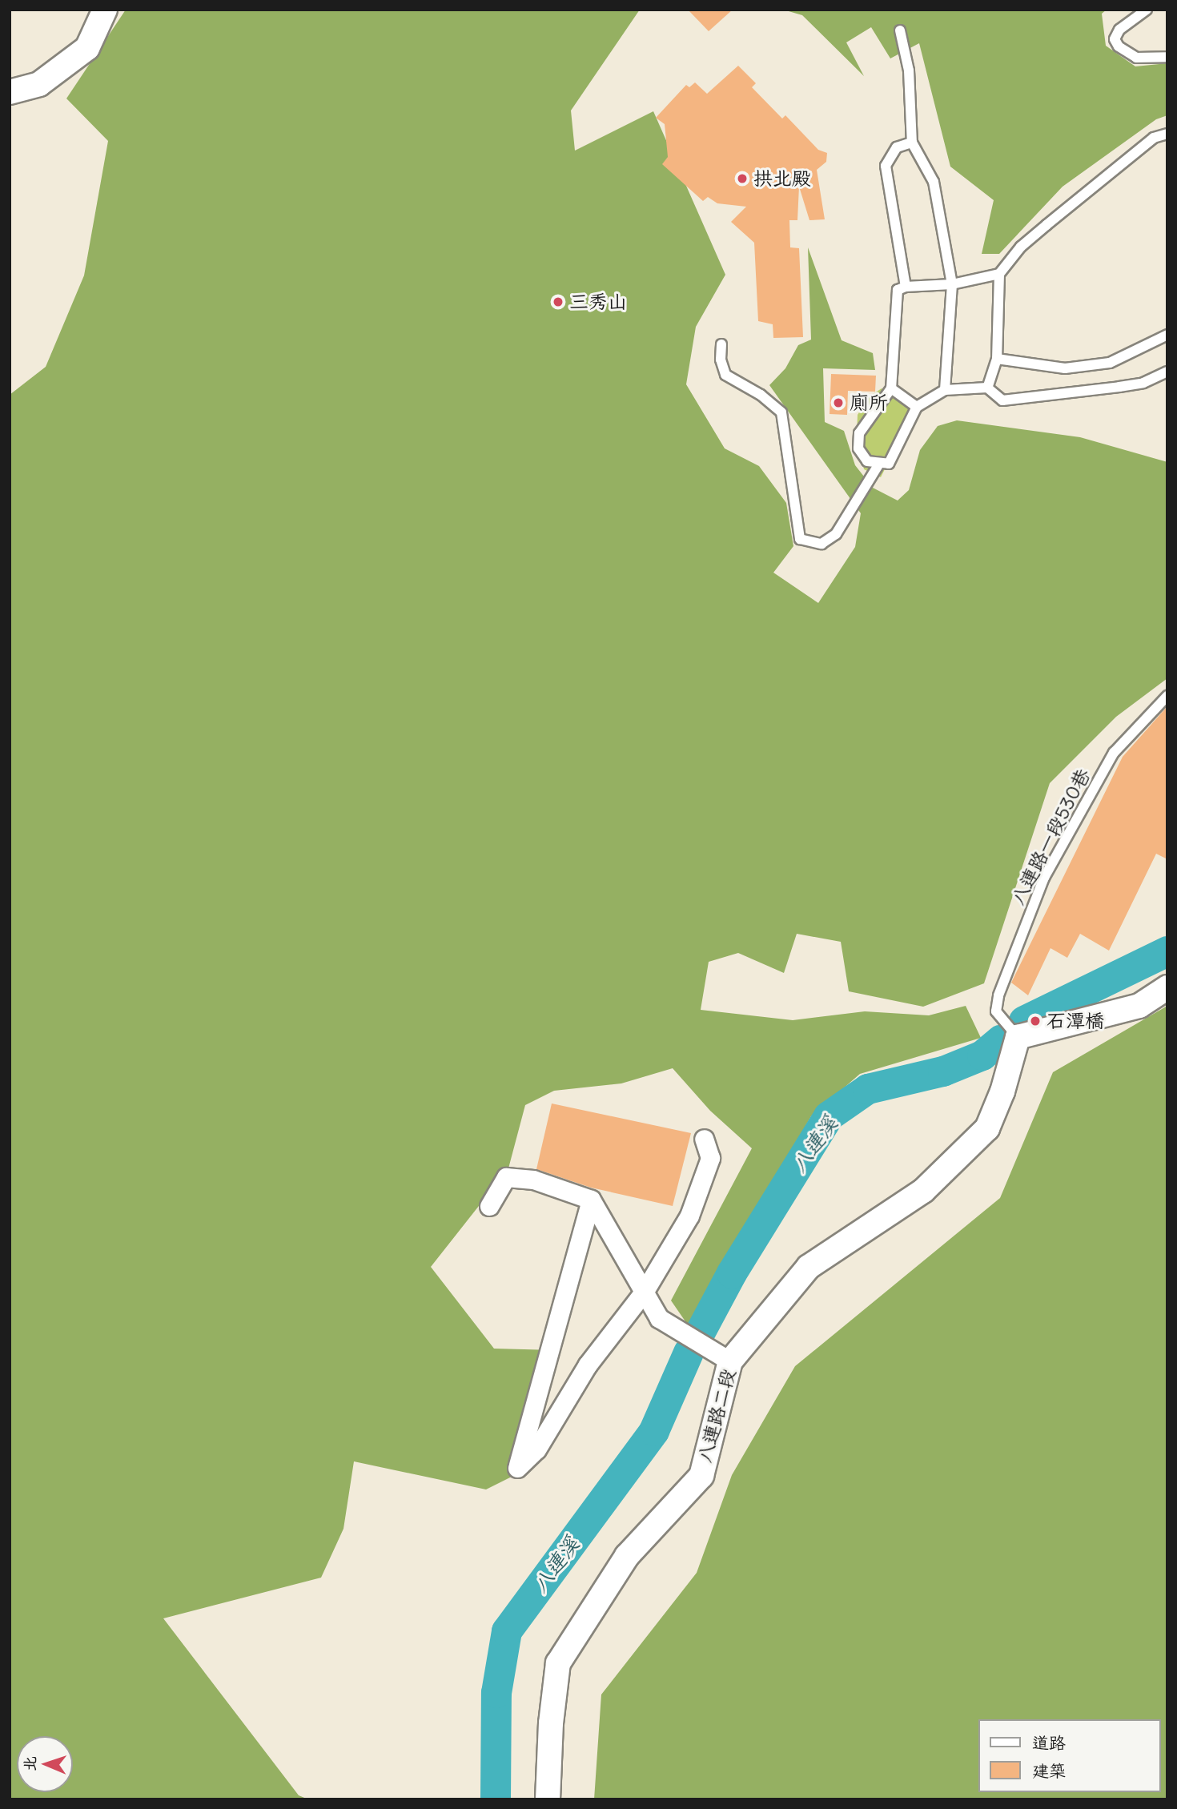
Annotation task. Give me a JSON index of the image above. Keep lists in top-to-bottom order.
{
  "streets": {
    "street": ["八連路二段"],
    "lane": ["八連路一段530巷"]
  },
  "crossings": [
    ["八連路一段530巷", "八連路二段"]
  ],
  "water": ["八連溪"],
  "places": [
    "拱北殿",
    "三秀山",
    "廁所",
    "石潭橋"
  ],
  "legend": ["道路", "建築"],
  "north": "left"
}
